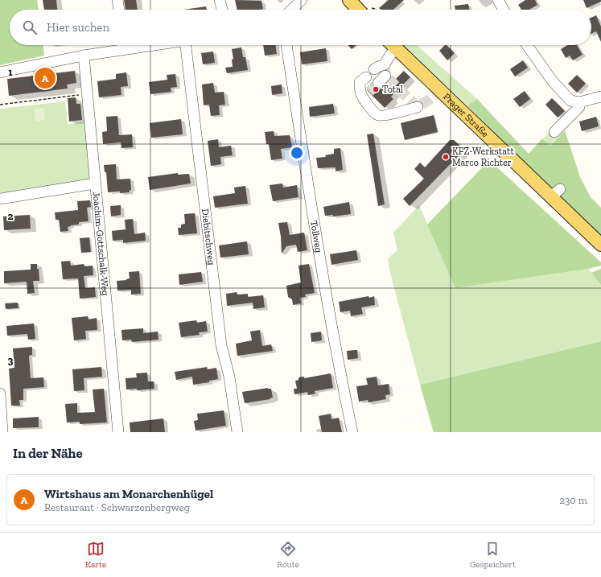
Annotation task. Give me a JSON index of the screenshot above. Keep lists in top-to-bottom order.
{
  "streets": {
    "main road": ["Prager Straße"],
    "street": ["Diebitschweg", "Tollweg", "Joachim-Gottschalk-Weg"]
  },
  "places": ["Total", "KFZ-Werkstatt Marco Richter"],
  "page": {
    "search": "Hier suchen",
    "pins": "A",
    "heading": "In der Nähe",
    "list": [
      {
        "mark": "A",
        "name": "Wirtshaus am Monarchenhügel",
        "note": "Restaurant · Schwarzenbergweg",
        "value": "230 m"
      }
    ],
    "nav": ["Karte", "Route", "Gespeichert"]
  },
  "grid": {
    "rows": ["1", "2", "3"]
  }
}
